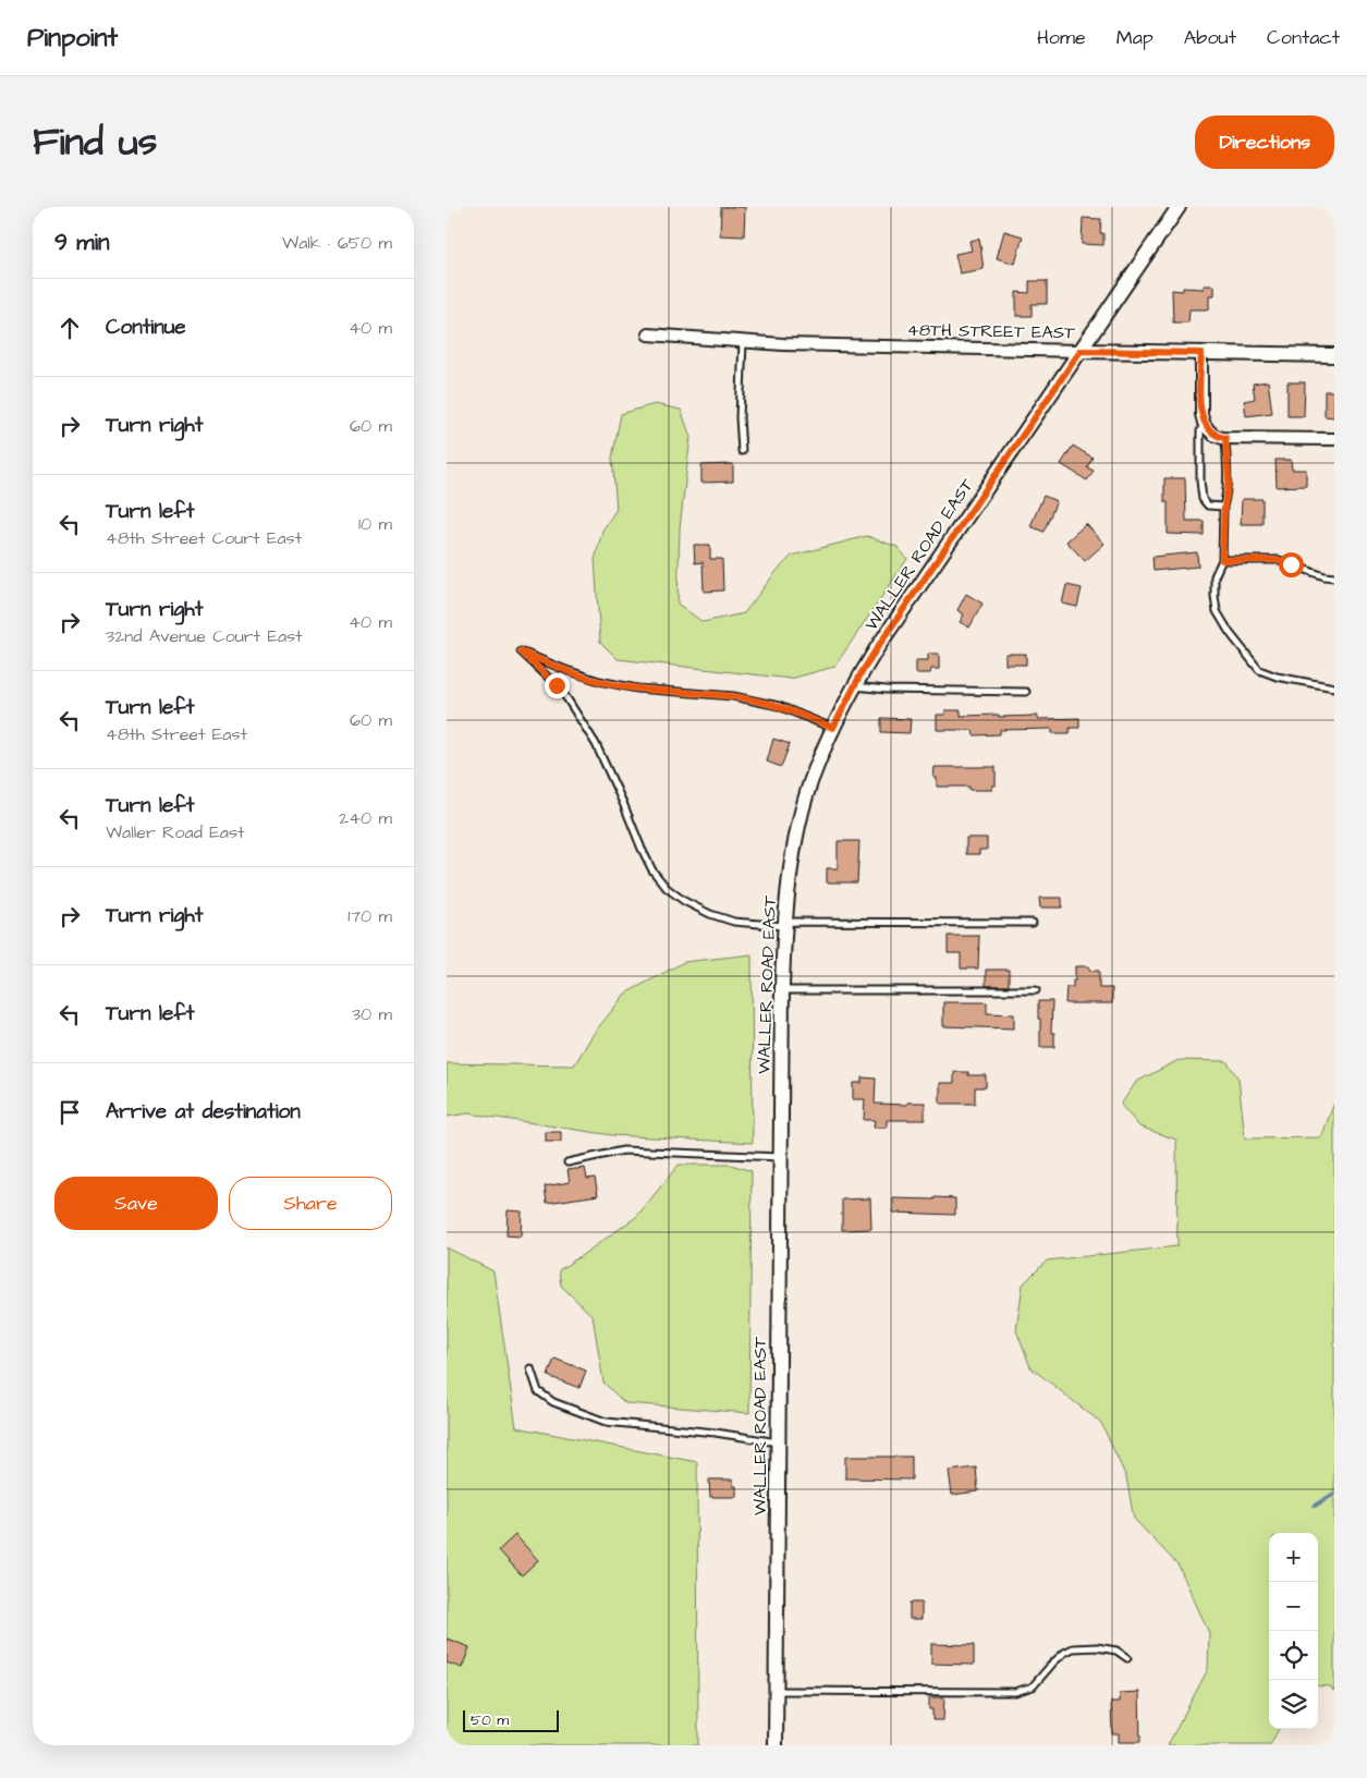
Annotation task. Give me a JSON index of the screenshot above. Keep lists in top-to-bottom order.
{
  "streets": {
    "street": ["48TH STREET EAST", "WALLER ROAD EAST"]
  },
  "crossings": [
    ["48TH STREET EAST", "WALLER ROAD EAST"]
  ],
  "scale_bar": "50 m",
  "page": {
    "header": "Pinpoint",
    "nav": [
      "Home",
      "Map",
      "About",
      "Contact"
    ],
    "title": "Find us",
    "buttons": [
      "Directions",
      ["Save", "Share"]
    ],
    "heading": ["9 min", "Walk · 650 m"],
    "list": [
      ["Continue", "40 m"],
      ["Turn right", "60 m"],
      ["Turn left", "48th Street Court East", "10 m"],
      ["Turn right", "32nd Avenue Court East", "40 m"],
      ["Turn left", "48th Street East", "60 m"],
      ["Turn left", "Waller Road East", "240 m"],
      ["Turn right", "170 m"],
      ["Turn left", "30 m"],
      "Arrive at destination"
    ],
    "map_buttons": ["+", "−"],
    "scale": "50 m"
  }
}
